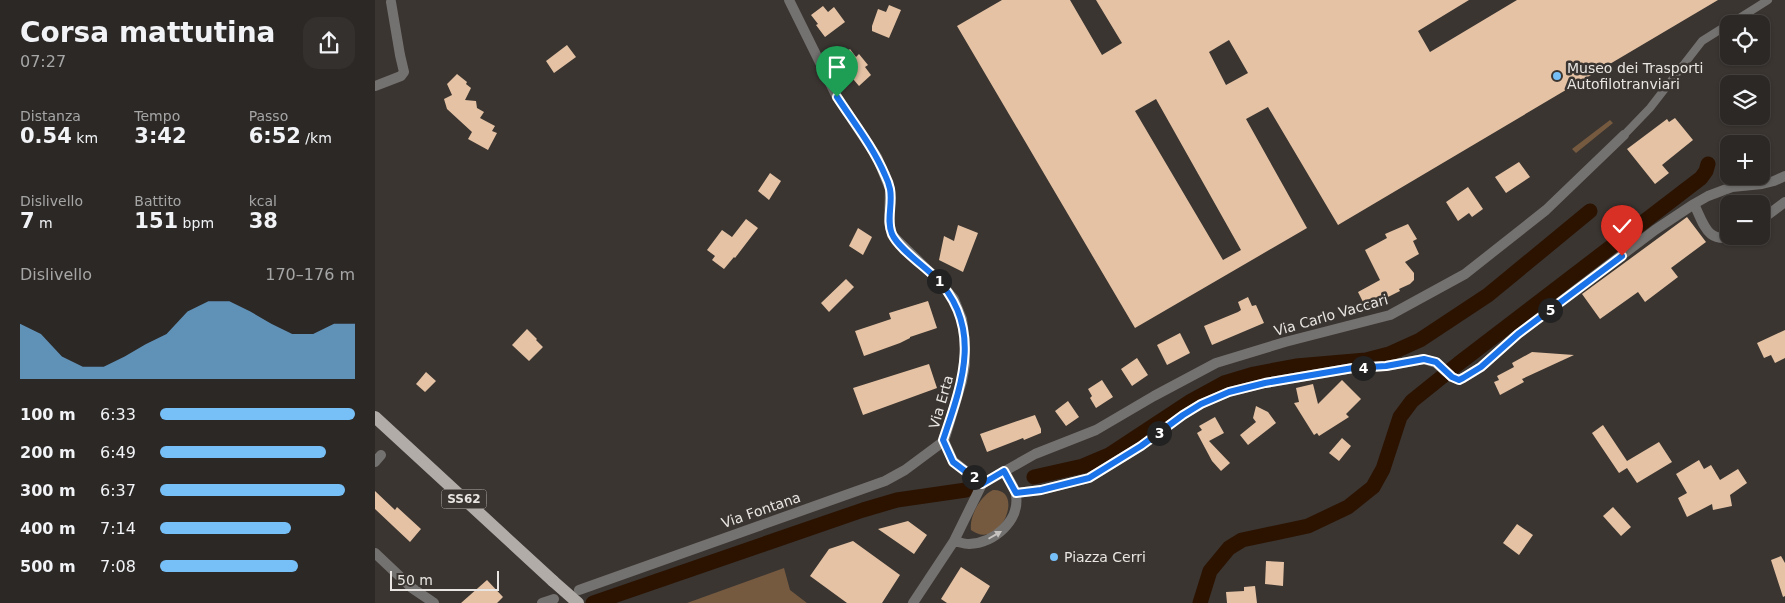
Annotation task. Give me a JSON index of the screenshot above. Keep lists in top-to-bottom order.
{
  "streets": {
    "main road": ["SS62"],
    "street": ["Via Carlo Vaccari", "Via Erta", "Via Fontana"]
  },
  "crossings": [
    ["Via Carlo Vaccari", "Via Erta"],
    ["Via Erta", "Via Fontana"]
  ],
  "places": ["Museo dei Trasporti Autofilotranviari", "Piazza Cerri"],
  "scale_bar": "50 m",
  "page": {
    "heading": ["Corsa mattutina", "07:27"],
    "map_buttons": ["+", "−"],
    "stats": [
      ["Distanza", "0.54 km"],
      ["Tempo", "3:42"],
      ["Passo", "6:52 /km"],
      ["Dislivello", "7 m"],
      ["Battito", "151 bpm"],
      ["kcal", "38"]
    ],
    "chart": ["Dislivello", "170–176 m"],
    "pins": [
      "1",
      "5",
      "4",
      "3",
      "2"
    ],
    "list": [
      {
        "name": "100 m",
        "note": "6:33"
      },
      {
        "name": "200 m",
        "note": "6:49"
      },
      {
        "name": "300 m",
        "note": "6:37"
      },
      {
        "name": "400 m",
        "note": "7:14"
      },
      {
        "name": "500 m",
        "note": "7:08"
      }
    ],
    "scale": "50 m"
  }
}
